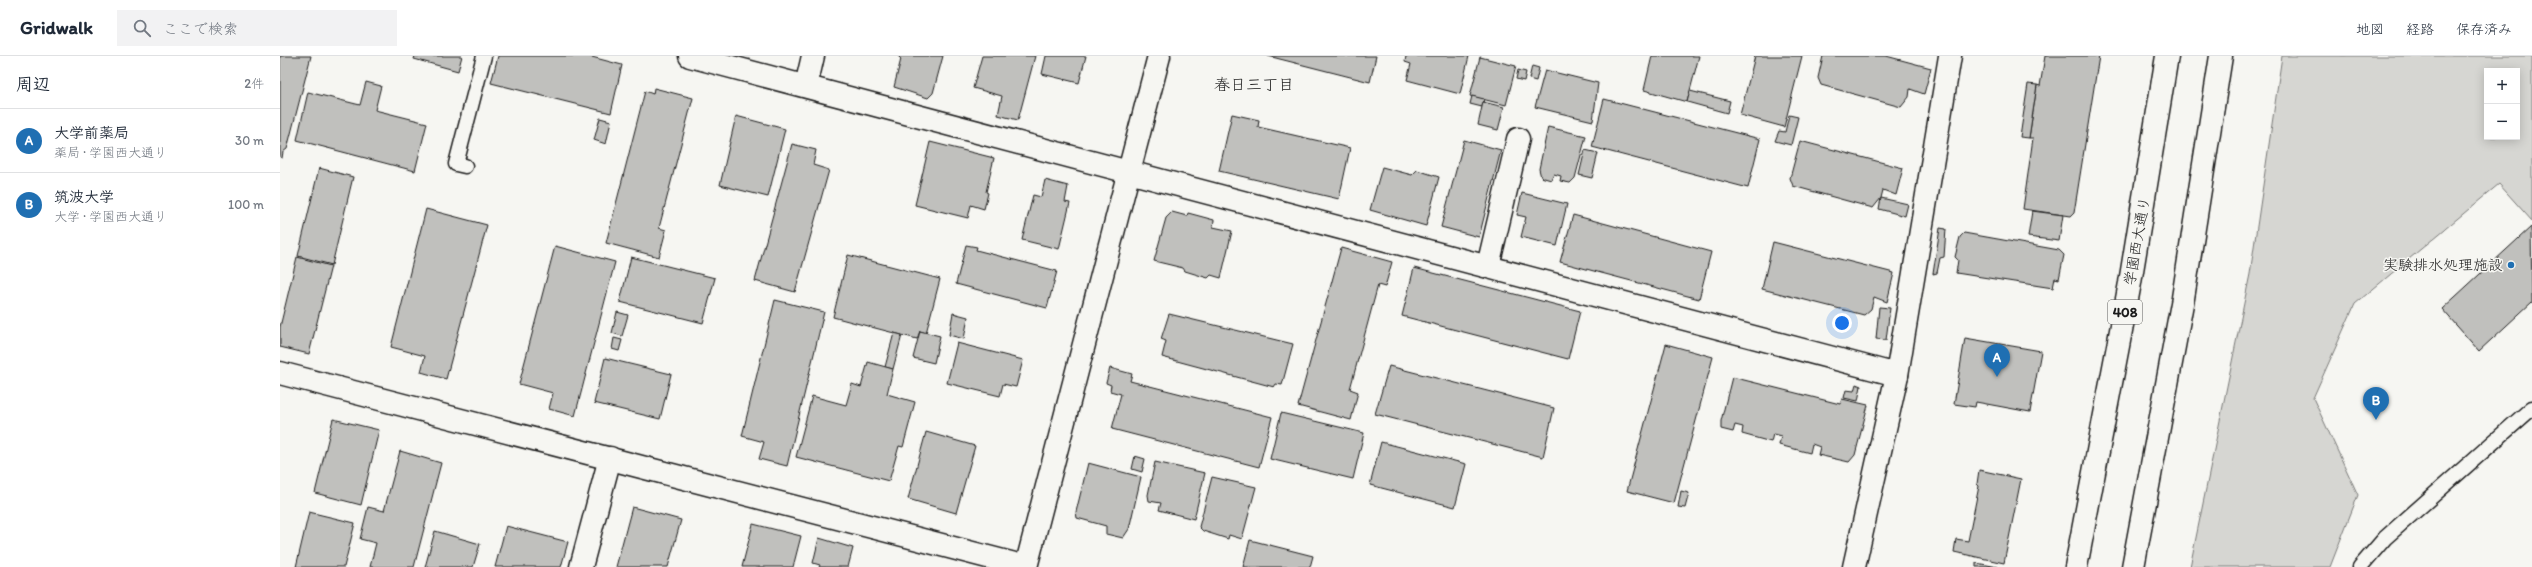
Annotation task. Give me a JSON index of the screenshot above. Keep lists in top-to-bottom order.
{
  "streets": {
    "main road": ["学園西大通り", "408"]
  },
  "districts": ["春日三丁目"],
  "places": ["実験排水処理施設"],
  "page": {
    "header": "Gridwalk",
    "search": "ここで検索",
    "nav": ["地図", "経路", "保存済み"],
    "heading": ["周辺", "2件"],
    "map_buttons": ["+", "−"],
    "list": [
      {
        "mark": "A",
        "name": "大学前薬局",
        "note": "薬局 · 学園西大通り",
        "value": "30 m"
      },
      {
        "mark": "B",
        "name": "筑波大学",
        "note": "大学 · 学園西大通り",
        "value": "100 m"
      }
    ],
    "pins": ["A", "B"]
  }
}
